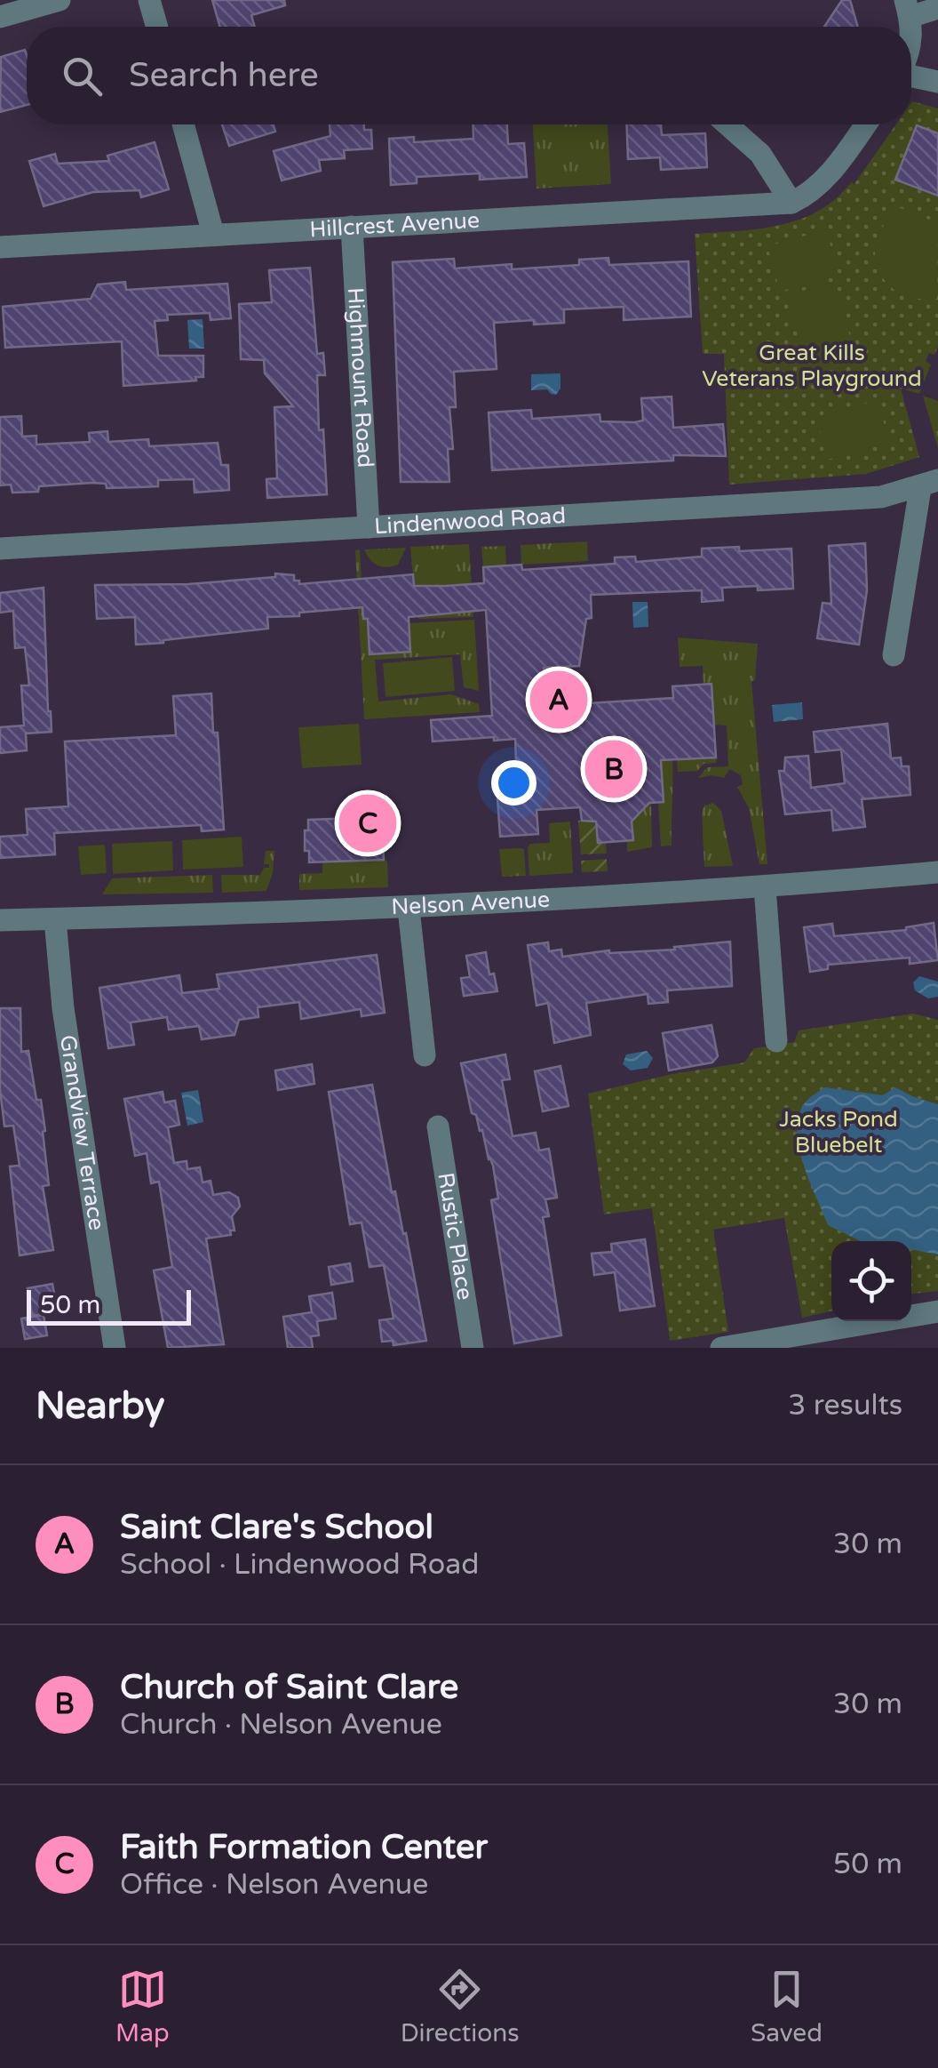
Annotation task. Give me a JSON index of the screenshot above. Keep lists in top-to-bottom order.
{
  "streets": {
    "street": [
      "Hillcrest Avenue",
      "Highmount Road",
      "Lindenwood Road",
      "Nelson Avenue",
      "Grandview Terrace",
      "Rustic Place"
    ]
  },
  "crossings": [
    ["Hillcrest Avenue", "Highmount Road"],
    ["Highmount Road", "Lindenwood Road"],
    ["Nelson Avenue", "Grandview Terrace"]
  ],
  "parks": ["Great Kills Veterans Playground", "Jacks Pond Bluebelt"],
  "scale_bar": "50 m",
  "page": {
    "search": "Search here",
    "pins": ["A", "B", "C"],
    "scale": "50 m",
    "heading": ["Nearby", "3 results"],
    "list": [
      {
        "mark": "A",
        "name": "Saint Clare's School",
        "note": "School · Lindenwood Road",
        "value": "30 m"
      },
      {
        "mark": "B",
        "name": "Church of Saint Clare",
        "note": "Church · Nelson Avenue",
        "value": "30 m"
      },
      {
        "mark": "C",
        "name": "Faith Formation Center",
        "note": "Office · Nelson Avenue",
        "value": "50 m"
      }
    ],
    "nav": ["Map", "Directions", "Saved"]
  }
}
